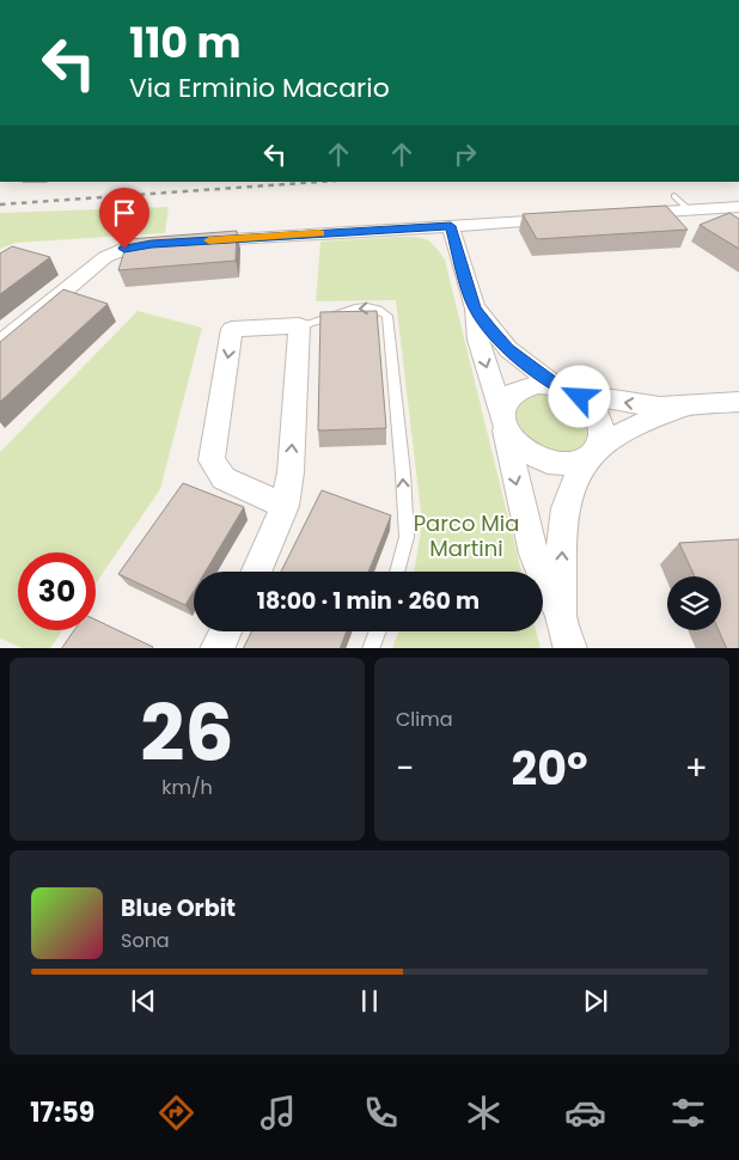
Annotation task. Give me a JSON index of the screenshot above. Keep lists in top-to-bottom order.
{
  "parks": ["Parco Mia Martini"],
  "page": {
    "turn": ["110 m", "Via Erminio Macario"],
    "limit": "30",
    "trip": "18:00 · 1 min · 260 m",
    "tile": [
      ["26", "km/h"],
      "Clima"
    ],
    "heat": ["−", "20°", "+"],
    "song": ["Blue Orbit", "Sona"],
    "tabs": "17:59"
  }
}
